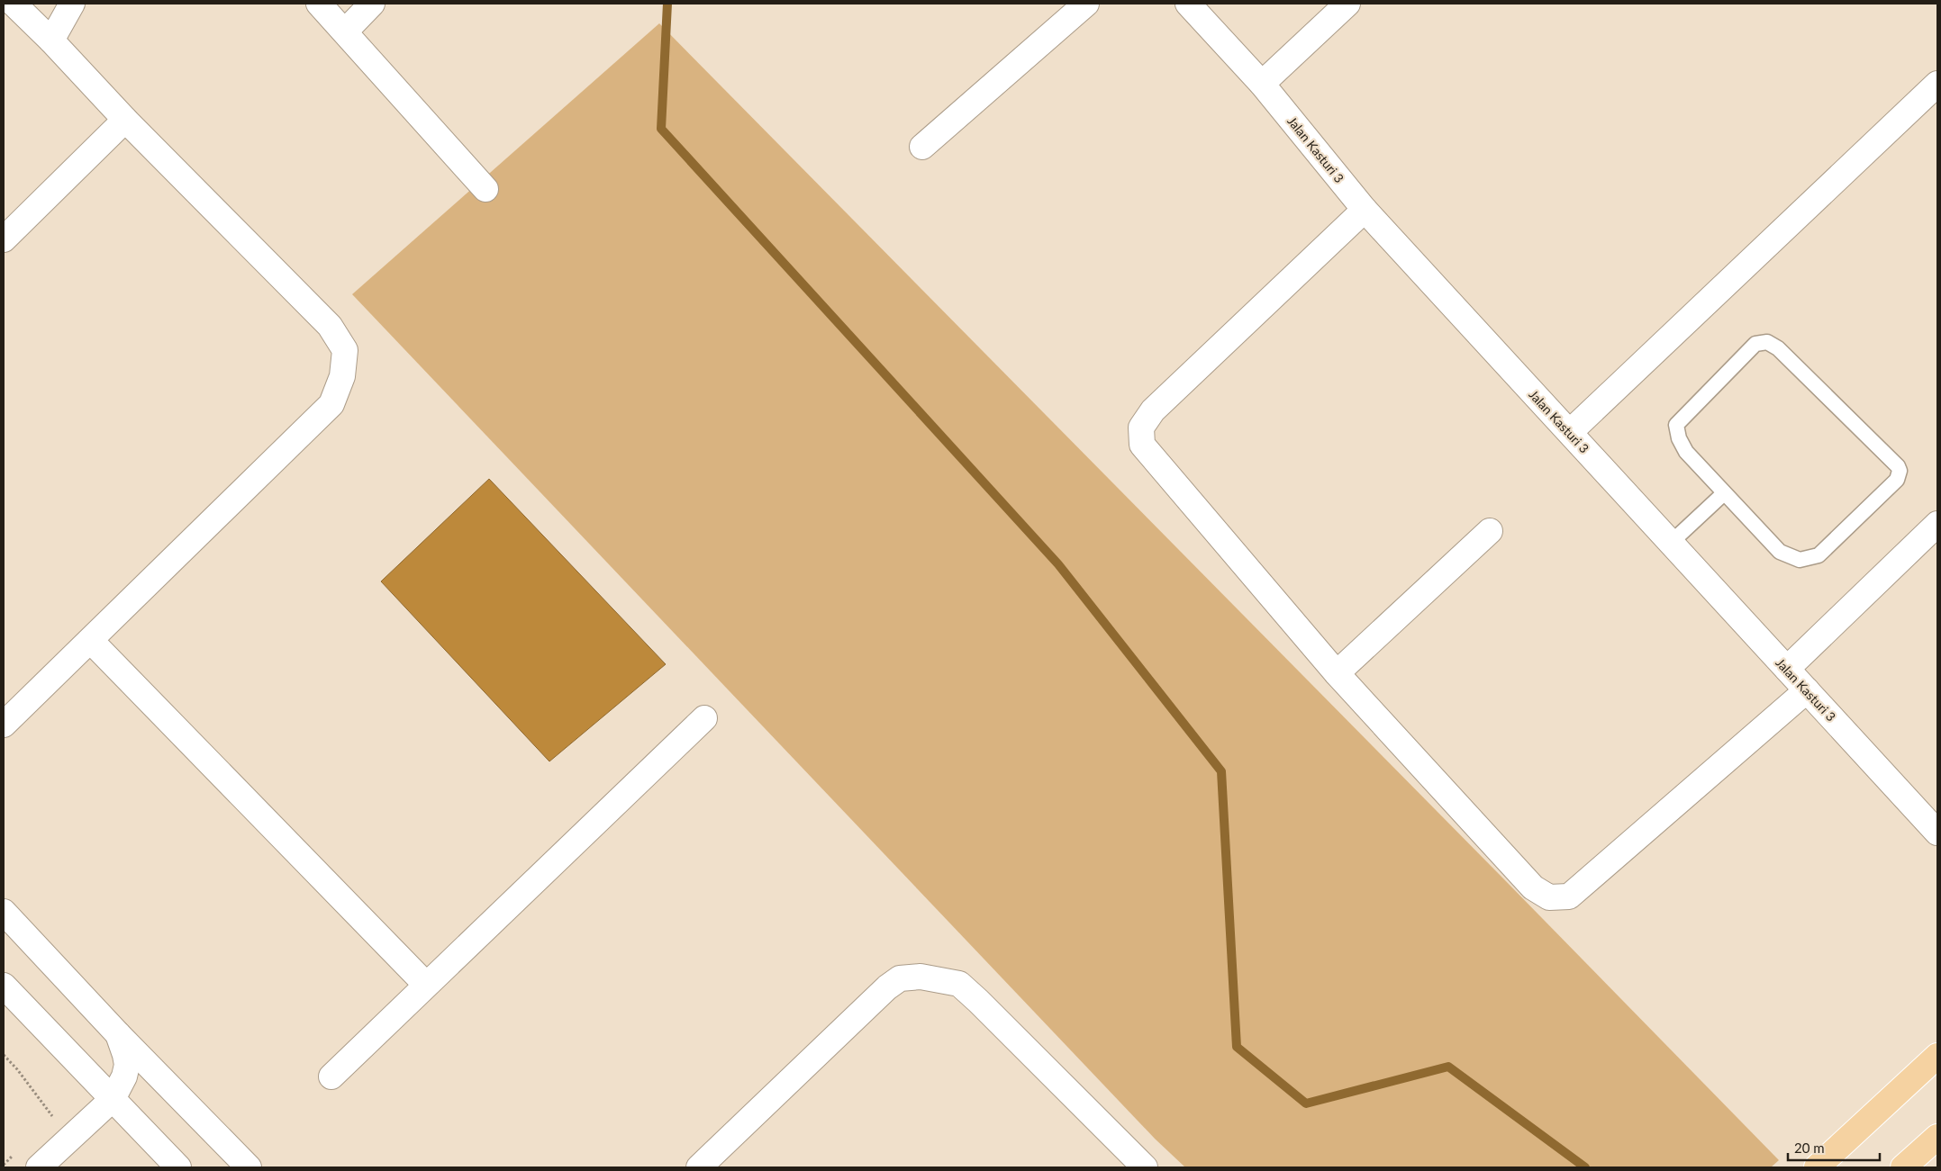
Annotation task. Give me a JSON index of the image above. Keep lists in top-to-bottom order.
{
  "streets": {
    "street": ["Jalan Kasturi 3"]
  },
  "scale_bar": "20 m"
}
